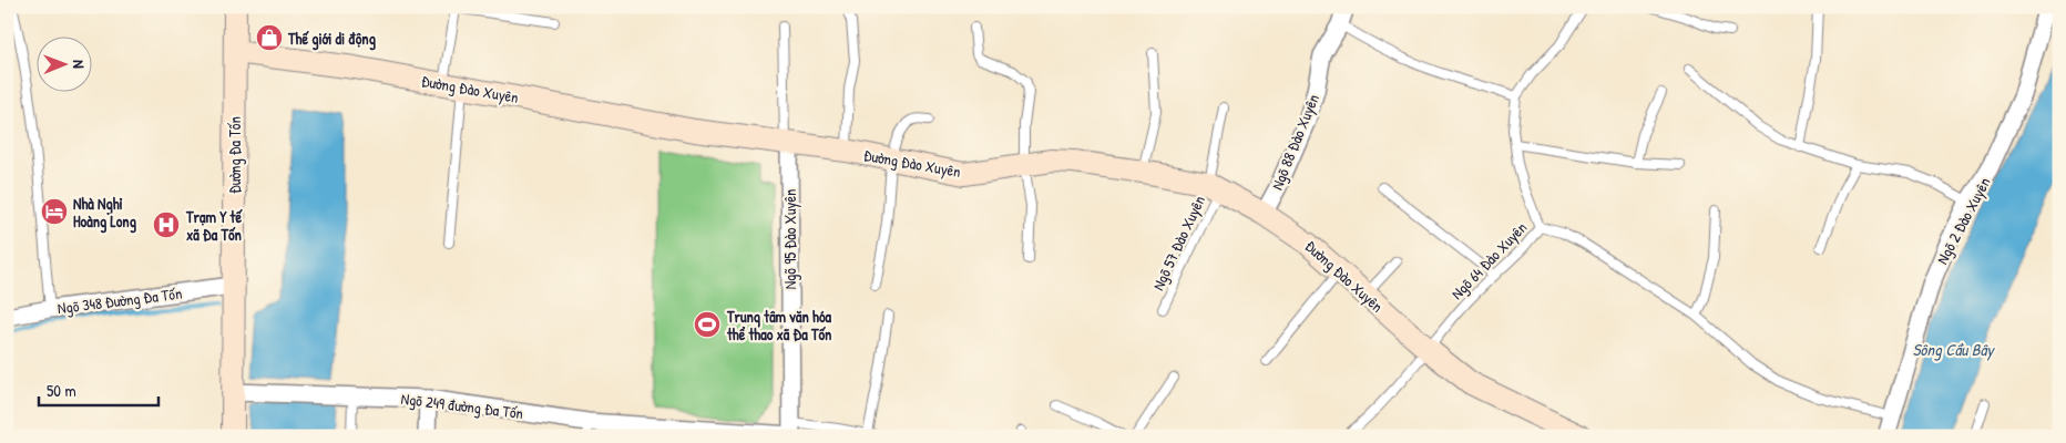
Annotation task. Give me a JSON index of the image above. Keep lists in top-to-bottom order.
{
  "streets": {
    "street": [
      "Đường Đào Xuyên",
      "Ngõ 88 Đào Xuyên",
      "Đường Đa Tốn",
      "Ngõ 2 Đào Xuyên",
      "Ngõ 95 Đào Xuyên",
      "Ngõ 348 Đường Đa Tốn",
      "Ngõ 249 đường Đa Tốn"
    ],
    "lane": ["Ngõ 57 Đào Xuyên", "Ngõ 64 Đào Xuyên"]
  },
  "crossings": [
    ["Đường Đào Xuyên", "Ngõ 88 Đào Xuyên"],
    ["Đường Đào Xuyên", "Đường Đa Tốn"],
    ["Đường Đào Xuyên", "Ngõ 95 Đào Xuyên"],
    ["Đường Đào Xuyên", "Ngõ 57 Đào Xuyên"],
    ["Đường Đào Xuyên", "Ngõ 64 Đào Xuyên"],
    ["Đường Đa Tốn", "Ngõ 348 Đường Đa Tốn"],
    ["Đường Đa Tốn", "Ngõ 249 đường Đa Tốn"],
    ["Ngõ 95 Đào Xuyên", "Ngõ 249 đường Đa Tốn"]
  ],
  "water": ["Sông Cầu Bây"],
  "places": {
    "shop": ["Thế giới di động"],
    "hotel": ["Nhà Nghỉ Hoàng Long"],
    "hospital": ["Trạm Y tế xã Đa Tốn"],
    "sports": ["Trung tâm văn hóa thể thao xã Đa Tốn"]
  },
  "scale_bar": "50 m",
  "north": "right"
}
